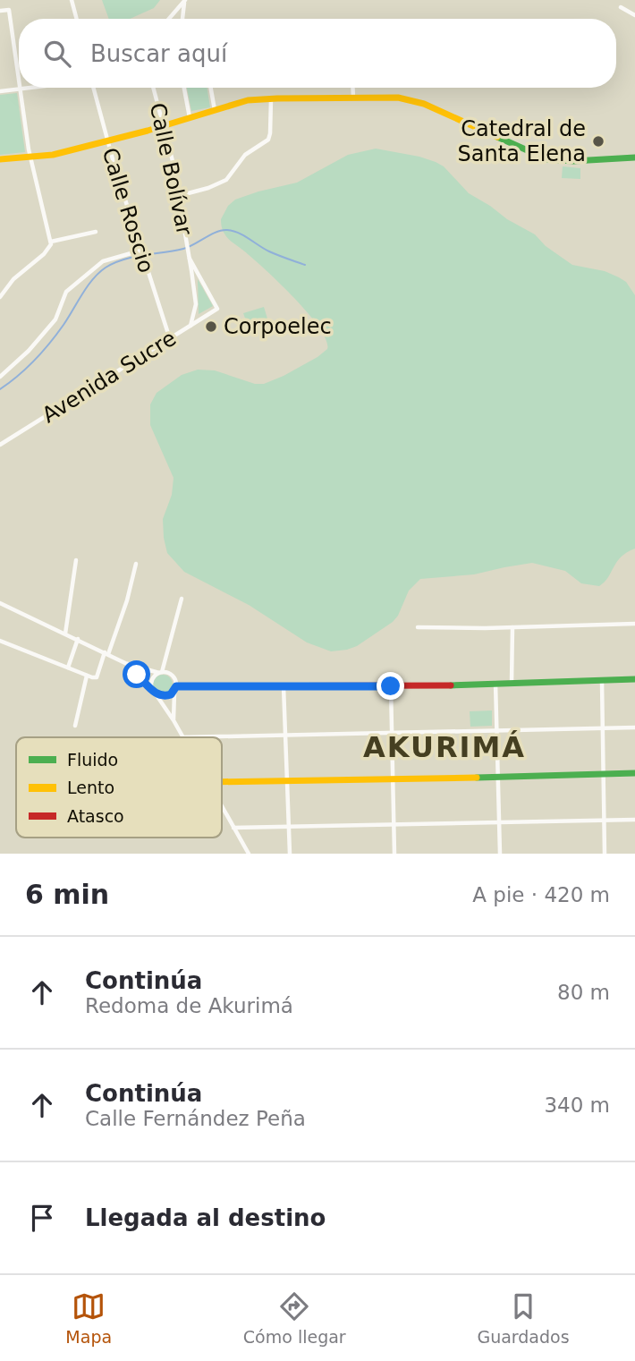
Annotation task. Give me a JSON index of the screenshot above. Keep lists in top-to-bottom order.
{
  "streets": {
    "street": ["Calle Bolívar", "Calle Roscio", "Avenida Sucre"]
  },
  "crossings": [
    ["Calle Bolívar", "Avenida Sucre"],
    ["Calle Roscio", "Avenida Sucre"]
  ],
  "districts": ["AKURIMÁ"],
  "places": ["Catedral de Santa Elena", "Corpoelec"],
  "legend": ["Fluido", "Lento", "Atasco"],
  "page": {
    "search": "Buscar aquí",
    "heading": ["6 min", "A pie · 420 m"],
    "list": [
      ["Continúa", "Redoma de Akurimá", "80 m"],
      ["Continúa", "Calle Fernández Peña", "340 m"],
      "Llegada al destino"
    ],
    "nav": ["Mapa", "Cómo llegar", "Guardados"]
  }
}
